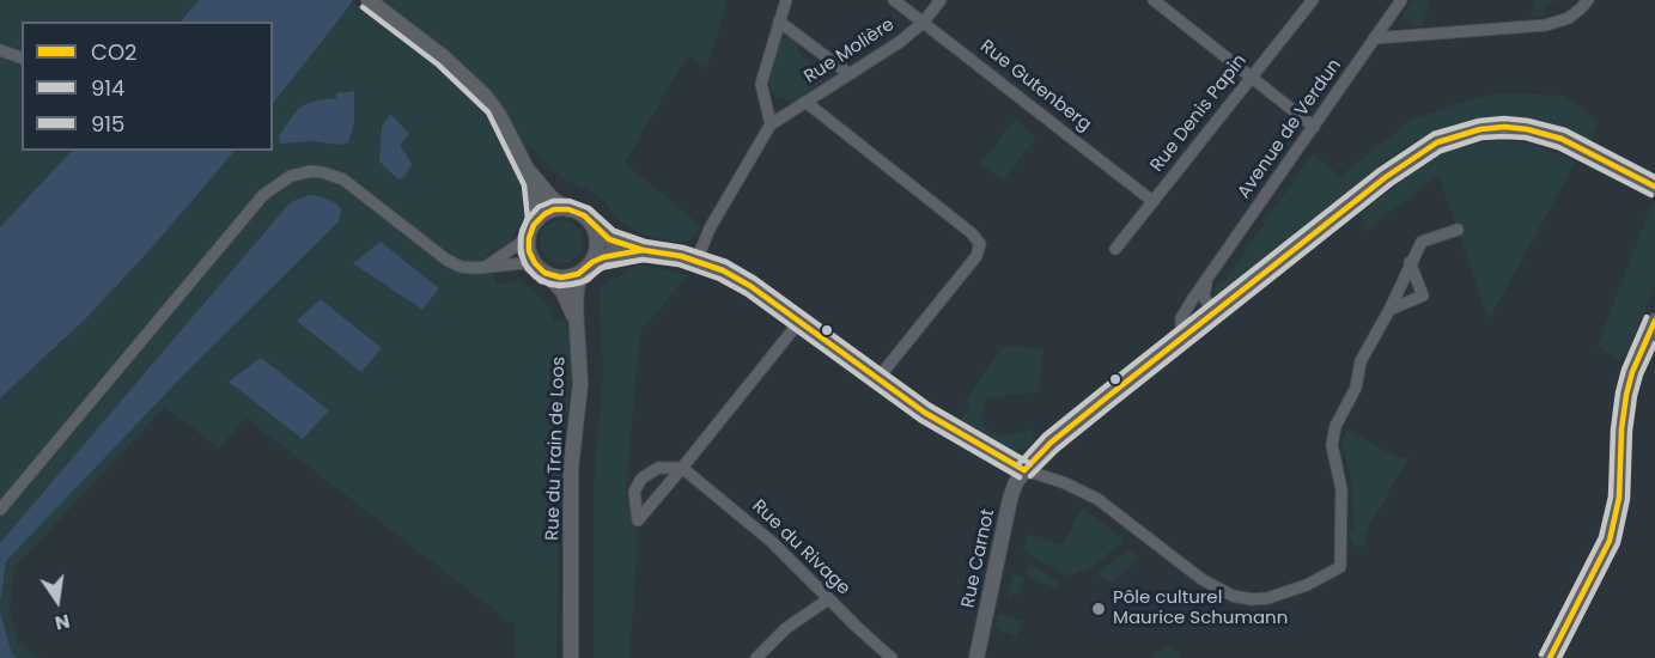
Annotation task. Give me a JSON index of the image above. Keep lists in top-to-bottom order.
{
  "streets": {
    "street": [
      "Rue Molière",
      "Rue Gutenberg",
      "Rue Denis Papin",
      "Avenue de Verdun",
      "Rue du Train de Loos",
      "Rue du Rivage",
      "Rue Carnot"
    ]
  },
  "crossings": [
    ["Rue Molière", "Rue Gutenberg"],
    ["Rue Gutenberg", "Rue Denis Papin"]
  ],
  "places": ["Pôle culturel Maurice Schumann"],
  "lines": ["transit line 914", "transit line 915", "transit line CO2"],
  "legend": ["CO2", "914", "915"],
  "north": "bottom"
}
